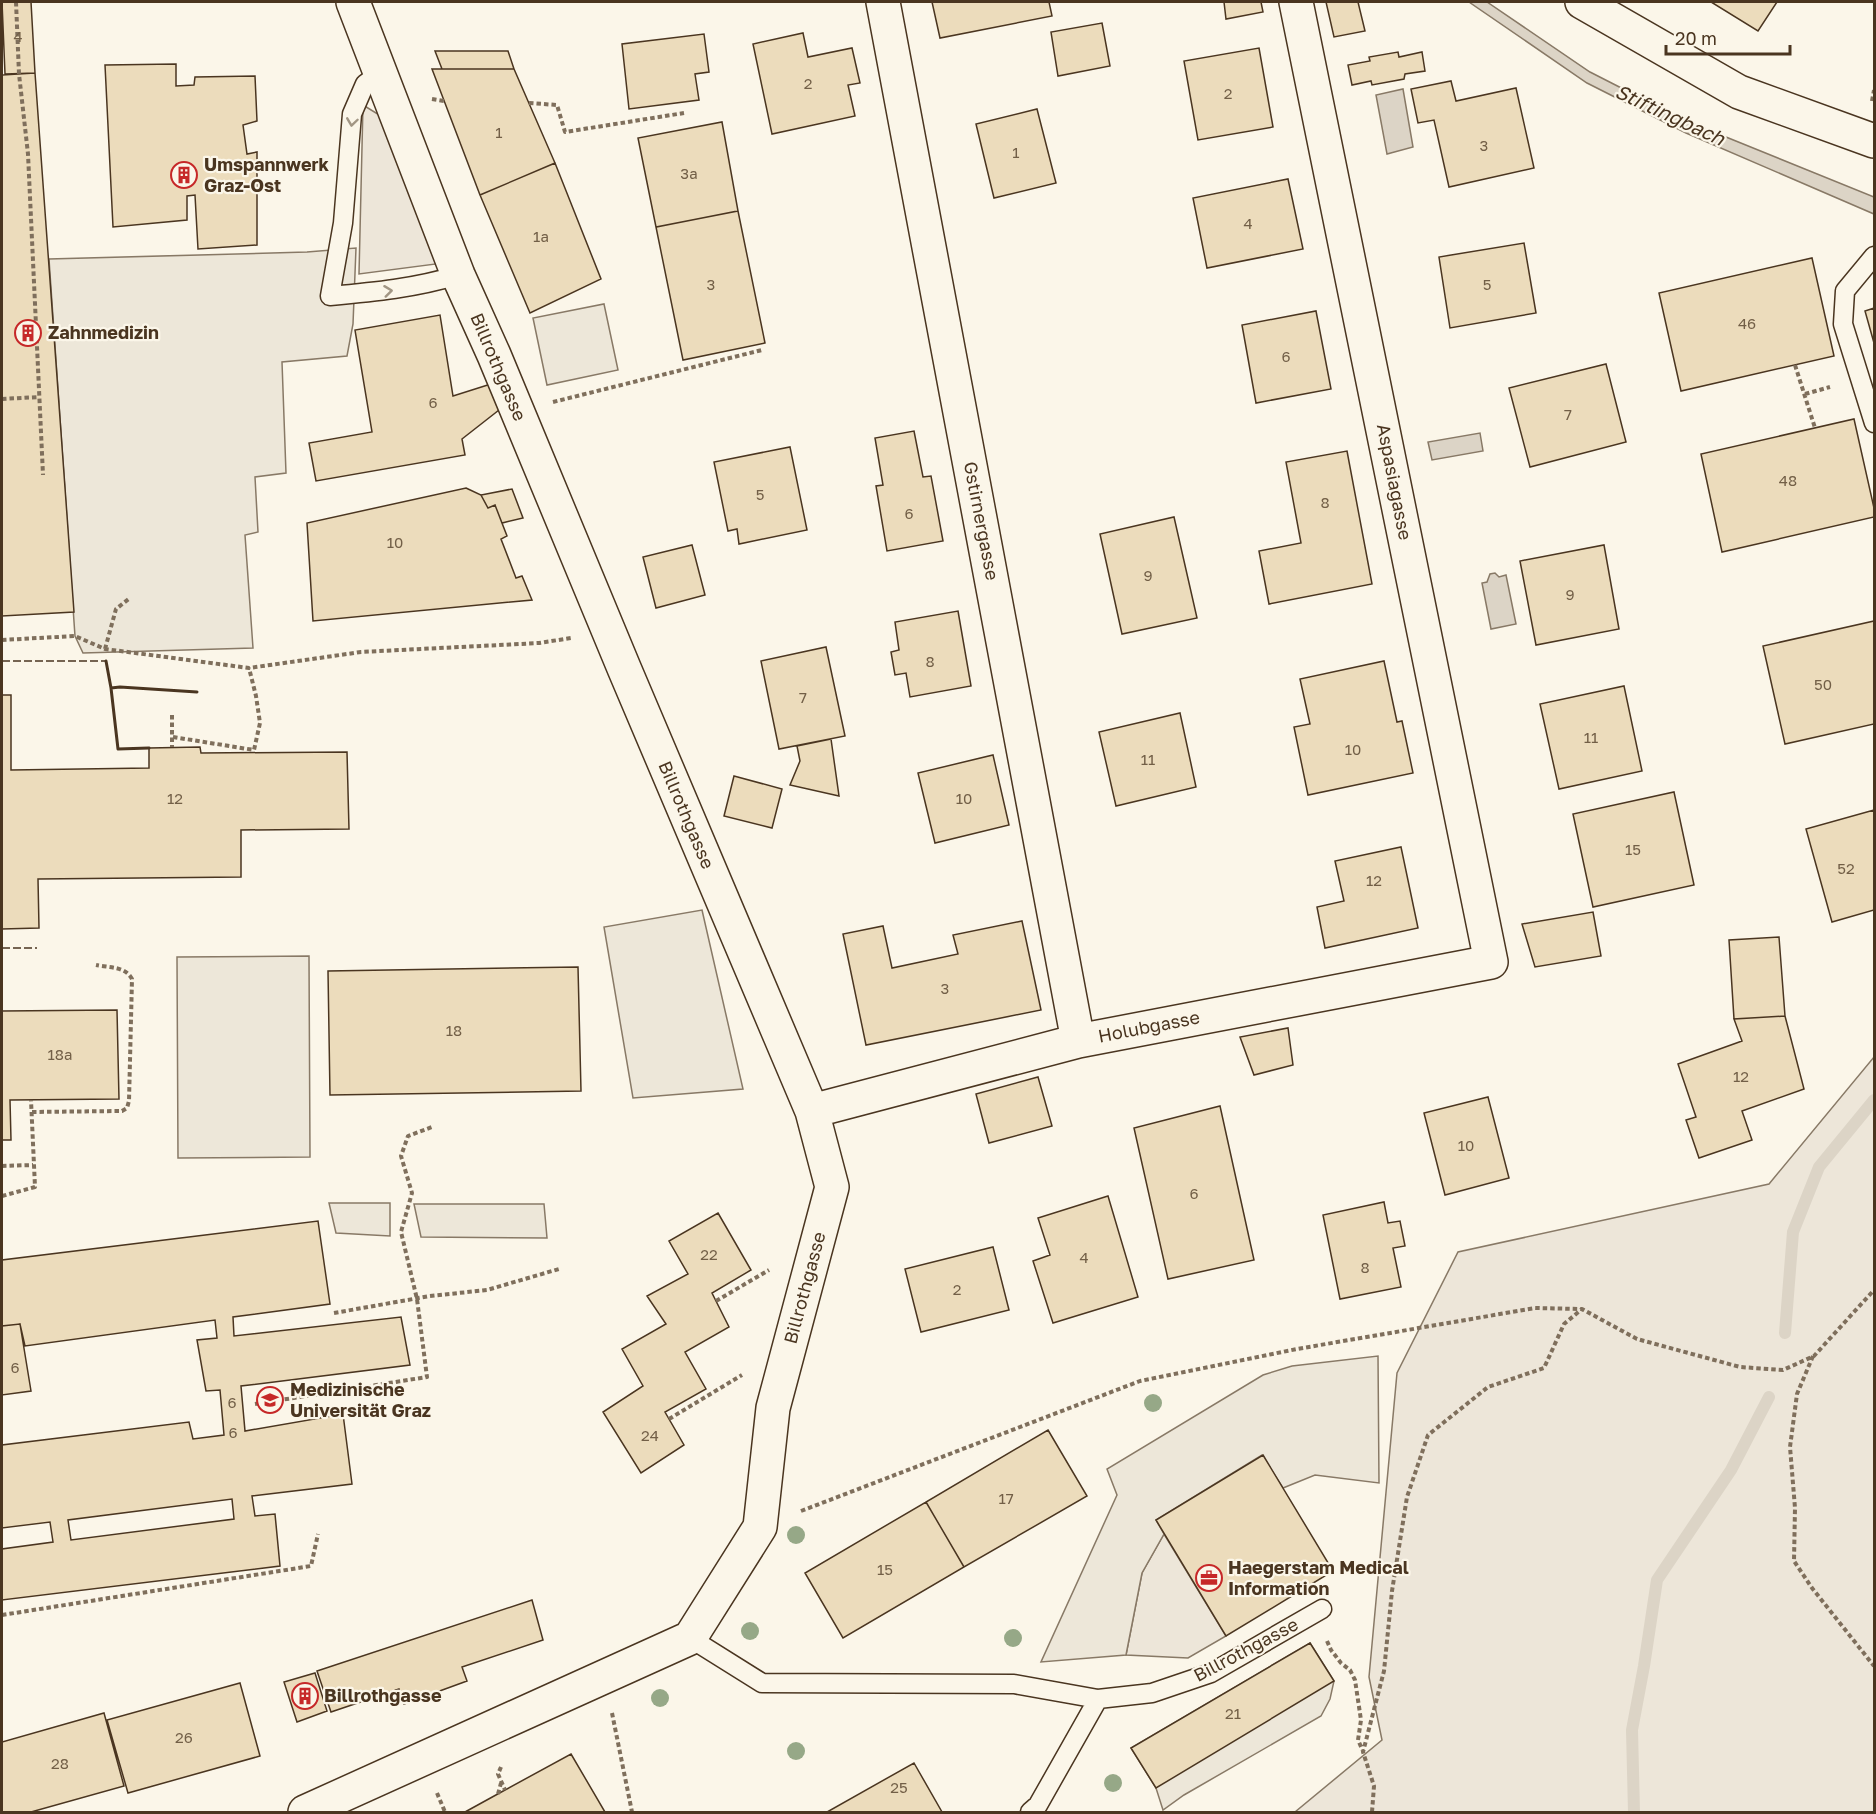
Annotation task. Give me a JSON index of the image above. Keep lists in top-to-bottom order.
{
  "streets": {
    "street": [
      "Billrothgasse",
      "Aspasiagasse",
      "Gstirnergasse",
      "Holubgasse"
    ]
  },
  "crossings": [
    ["Billrothgasse", "Holubgasse"],
    ["Aspasiagasse", "Holubgasse"],
    ["Gstirnergasse", "Holubgasse"]
  ],
  "water": ["Stiftingbach"],
  "places": {
    "building": ["Umspannwerk Graz-Ost", "Zahnmedizin", "Billrothgasse"],
    "school or university": ["Medizinische Universität Graz"],
    "office": ["Haegerstam Medical Information"]
  },
  "house_numbers": [
    "4",
    "2",
    "2",
    "1",
    "3",
    "1",
    "3a",
    "4",
    "1a",
    "3",
    "5",
    "46",
    "6",
    "6",
    "7",
    "48",
    "5",
    "8",
    "6",
    "10",
    "9",
    "9",
    "8",
    "50",
    "7",
    "11",
    "10",
    "11",
    "12",
    "10",
    "15",
    "52",
    "12",
    "3",
    "18",
    "18a",
    "12",
    "10",
    "6",
    "22",
    "4",
    "8",
    "2",
    "6",
    "6",
    "6",
    "24",
    "17",
    "15",
    "21",
    "26",
    "28",
    "25"
  ],
  "scale_bar": "20 m"
}
